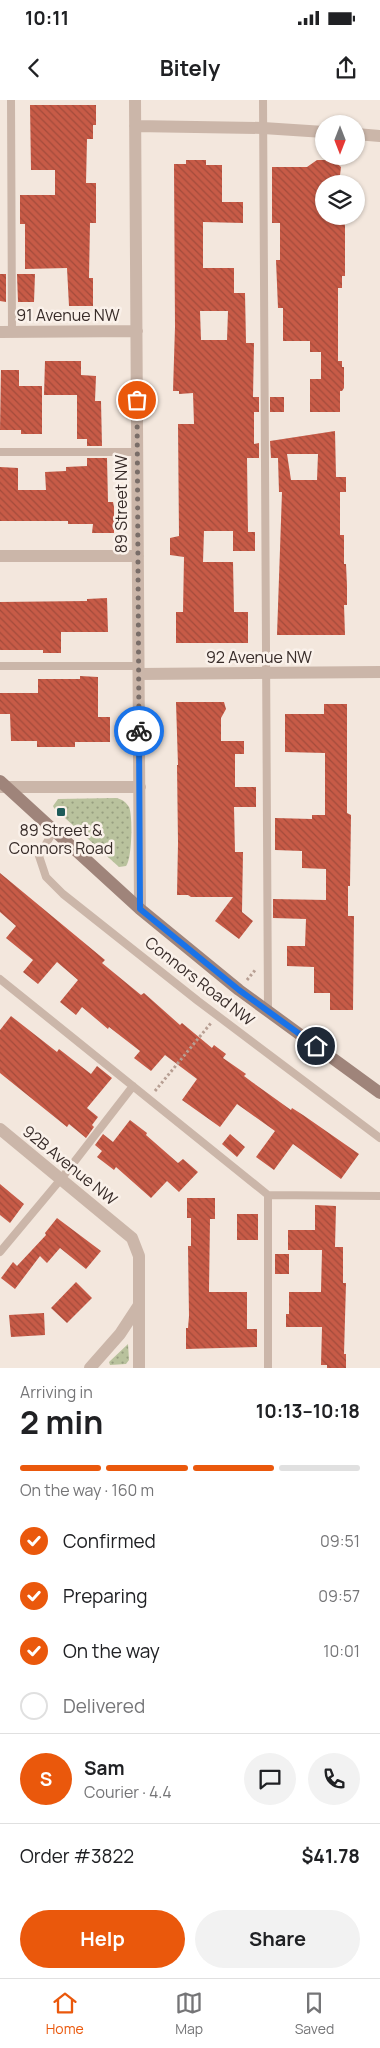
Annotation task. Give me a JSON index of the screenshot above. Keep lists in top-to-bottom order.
{
  "streets": {
    "main road": ["Connors Road NW"],
    "street": [
      "91 Avenue NW",
      "89 Street NW",
      "92 Avenue NW",
      "92B Avenue NW"
    ]
  },
  "crossings": [
    ["91 Avenue NW", "89 Street NW"],
    ["89 Street NW", "92 Avenue NW"],
    ["89 Street NW", "Connors Road NW"]
  ],
  "places": {
    "transit": ["89 Street & Connors Road"]
  },
  "north": "bottom",
  "page": {
    "status": "10:11",
    "header": "Bitely",
    "heading": ["2 min", "Arriving in", "10:13–10:18"],
    "panel": [
      "Sam",
      "Courier · 4.4",
      "Order #3822",
      "$41.78"
    ],
    "bar": "On the way · 160 m",
    "list": [
      ["Confirmed", "09:51"],
      ["Preparing", "09:57"],
      ["On the way", "10:01"],
      "Delivered"
    ],
    "round": "S",
    "buttons": ["Help", "Share"],
    "tabs": ["Home", "Map", "Saved"]
  }
}
